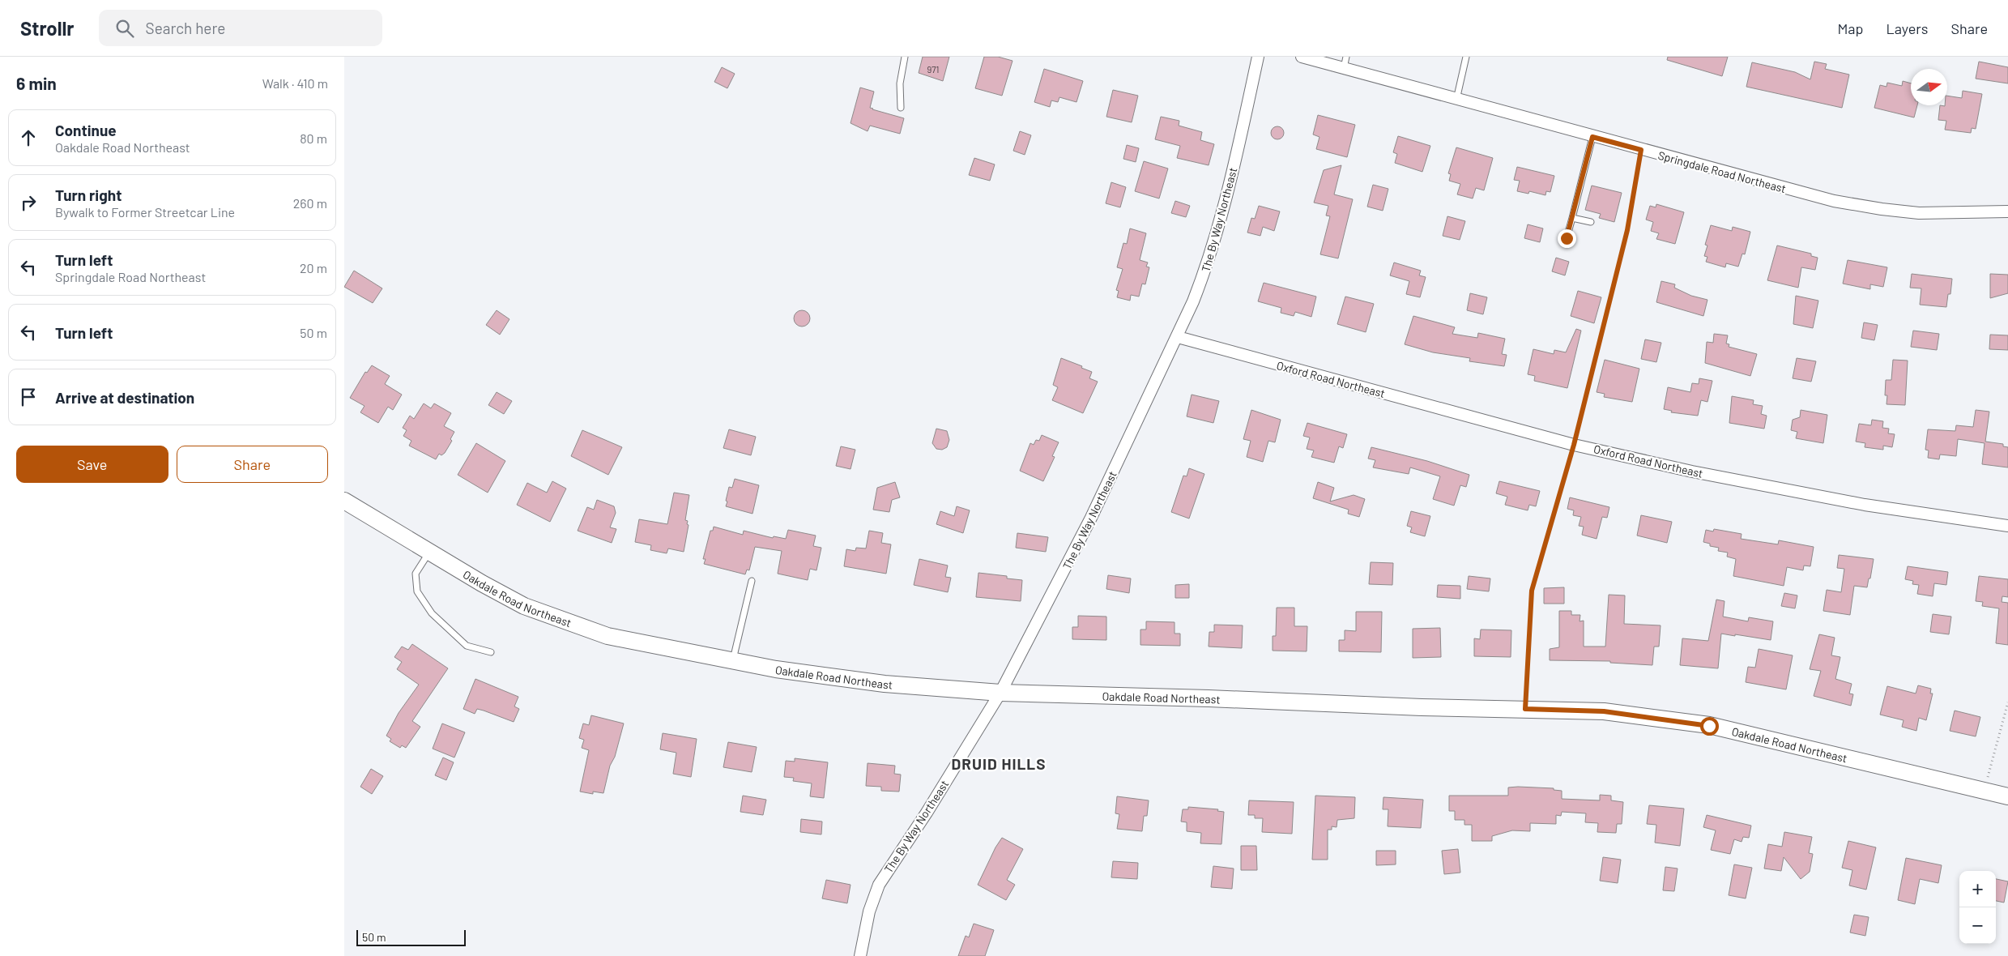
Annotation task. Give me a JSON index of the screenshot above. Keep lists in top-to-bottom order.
{
  "streets": {
    "street": [
      "Springdale Road Northeast",
      "The By Way Northeast",
      "Oxford Road Northeast",
      "Oakdale Road Northeast"
    ]
  },
  "crossings": [
    ["The By Way Northeast", "Oxford Road Northeast"],
    ["The By Way Northeast", "Oakdale Road Northeast"]
  ],
  "districts": ["DRUID HILLS"],
  "house_numbers": ["971"],
  "scale_bar": "50 m",
  "north": "right",
  "page": {
    "header": "Strollr",
    "search": "Search here",
    "nav": ["Map", "Layers", "Share"],
    "heading": ["6 min", "Walk · 410 m"],
    "list": [
      ["Continue", "Oakdale Road Northeast", "80 m"],
      ["Turn right", "Bywalk to Former Streetcar Line", "260 m"],
      ["Turn left", "Springdale Road Northeast", "20 m"],
      ["Turn left", "50 m"],
      "Arrive at destination"
    ],
    "buttons": ["Save", "Share"],
    "map_buttons": ["+", "−"],
    "scale": "50 m"
  }
}
